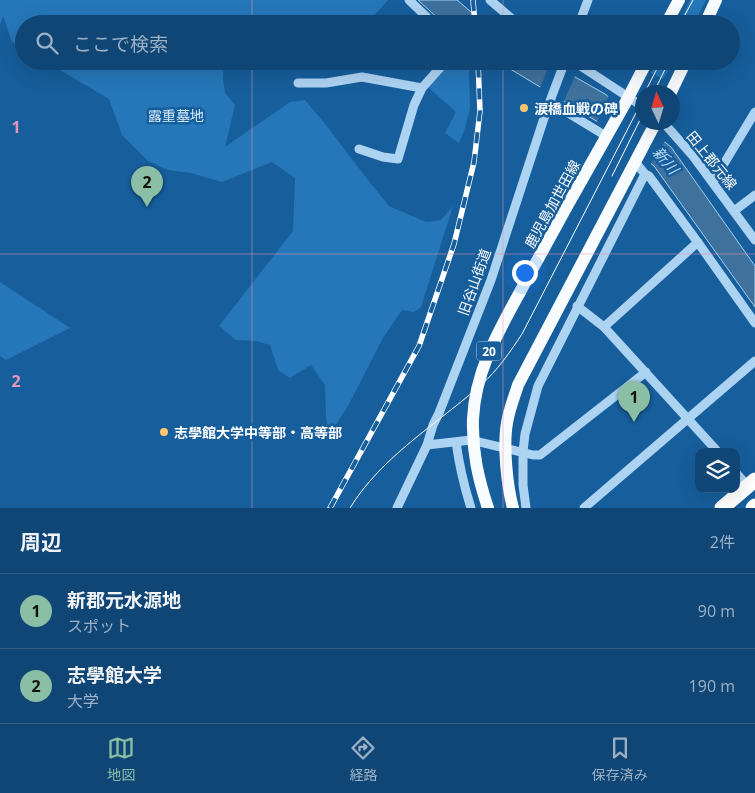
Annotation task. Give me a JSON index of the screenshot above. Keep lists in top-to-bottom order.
{
  "streets": {
    "main road": ["鹿児島加世田線", "20"],
    "street": ["田上郡元線", "旧谷山街道"]
  },
  "water": ["新川"],
  "parks": ["露重墓地"],
  "places": ["涙橋血戦の碑", "志學館大学中等部・高等部"],
  "north": "top",
  "page": {
    "search": "ここで検索",
    "pins": ["2", "1"],
    "heading": ["周辺", "2件"],
    "list": [
      {
        "mark": "1",
        "name": "新郡元水源地",
        "note": "スポット",
        "value": "90 m"
      },
      {
        "mark": "2",
        "name": "志學館大学",
        "note": "大学",
        "value": "190 m"
      }
    ],
    "nav": ["地図", "経路", "保存済み"]
  },
  "grid": {
    "rows": ["1", "2"]
  }
}
